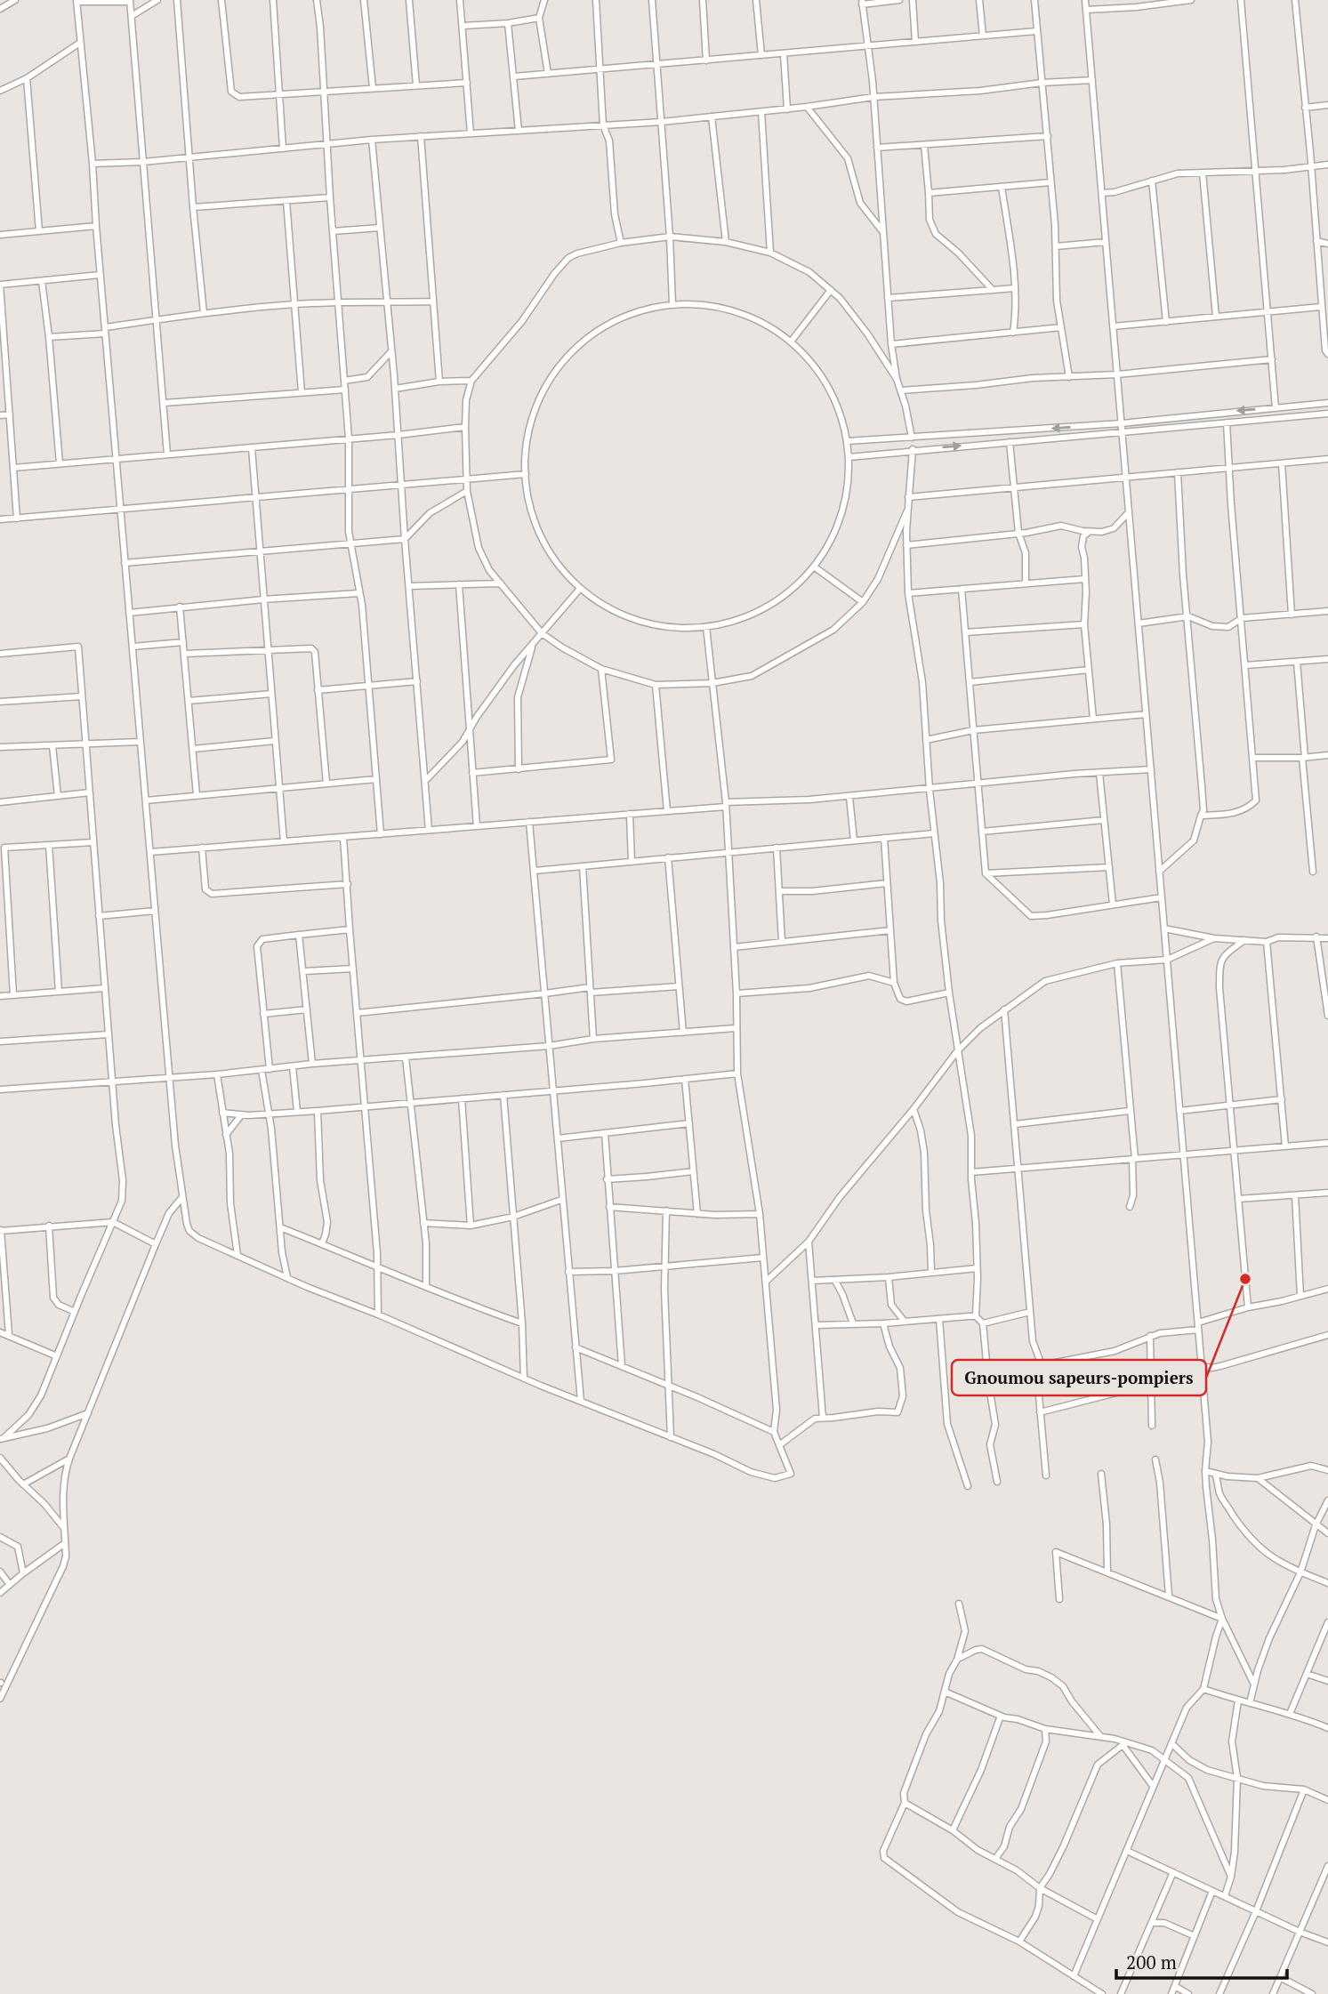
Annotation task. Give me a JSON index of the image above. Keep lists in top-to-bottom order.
{
  "places": ["Gnoumou sapeurs-pompiers"],
  "scale_bar": "200 m"
}
